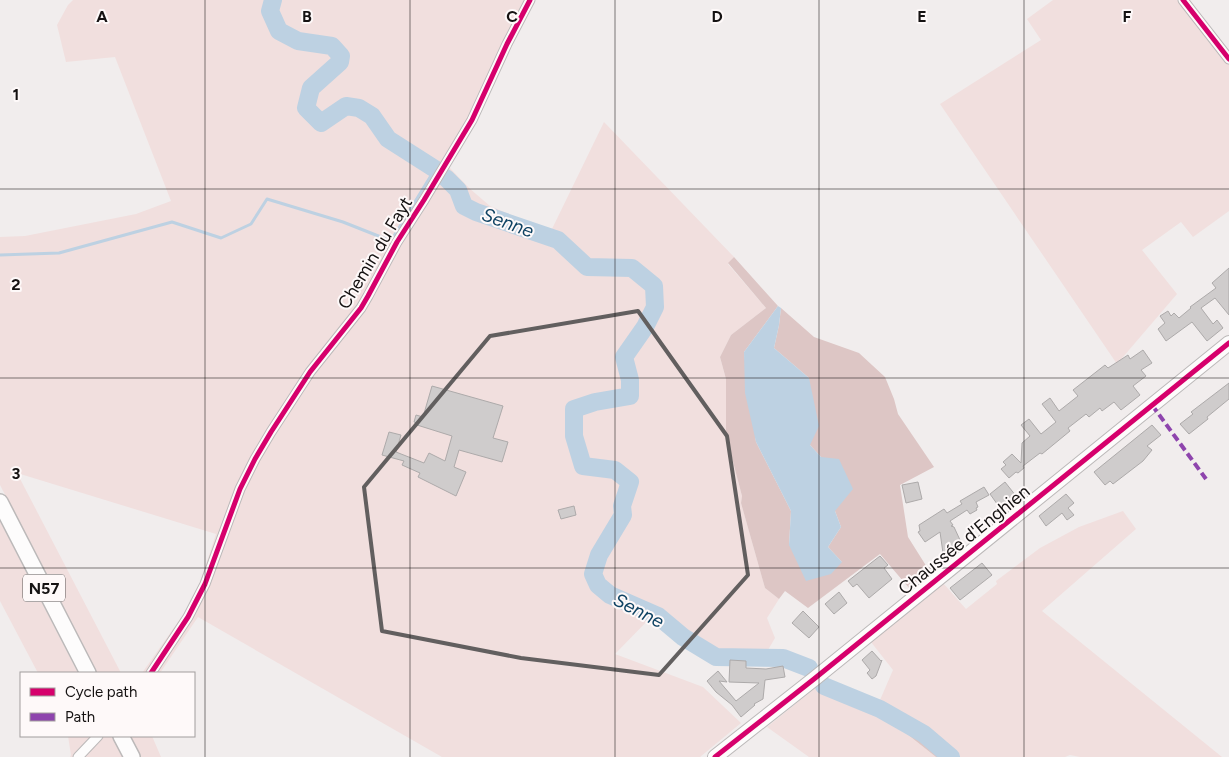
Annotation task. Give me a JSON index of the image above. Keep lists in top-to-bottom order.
{
  "streets": {
    "highway": ["N57"],
    "main road": ["Chaussée d'Enghien"],
    "street": ["Chemin du Fayt"]
  },
  "water": ["Senne"],
  "legend": ["Cycle path", "Path"],
  "grid": {
    "columns": [
      "A",
      "B",
      "C",
      "D",
      "E",
      "F"
    ],
    "rows": ["1", "2", "3"]
  }
}
